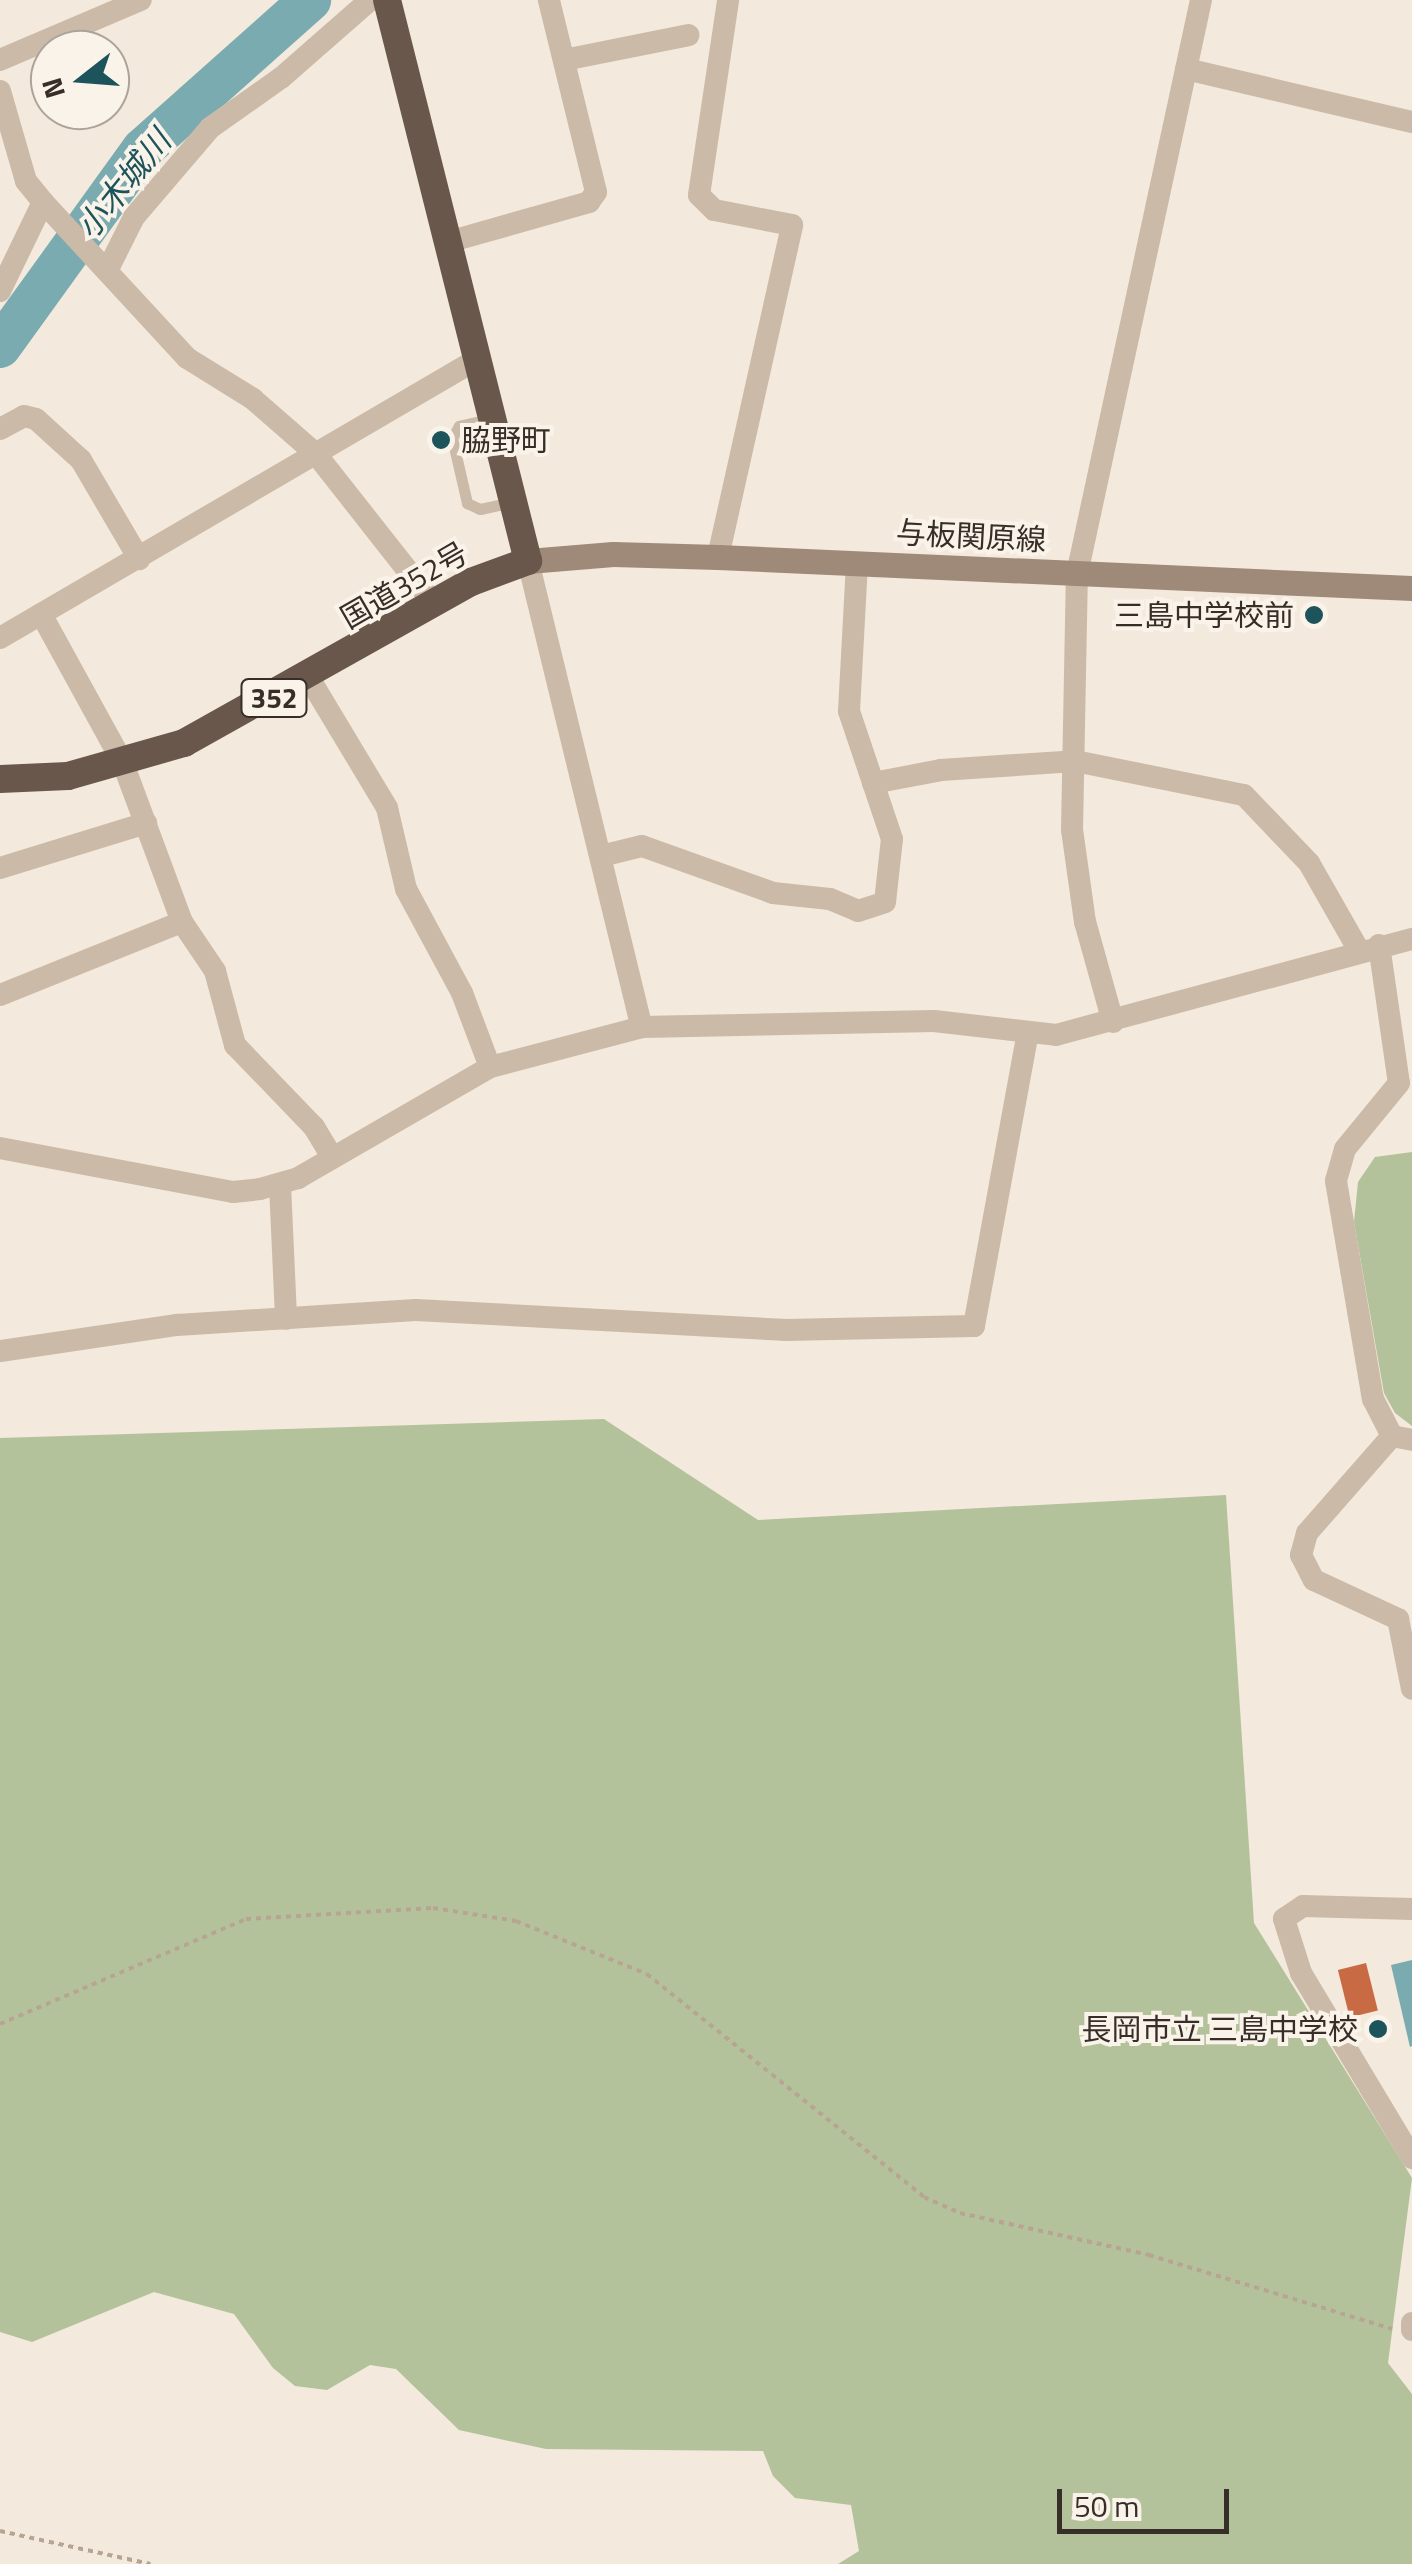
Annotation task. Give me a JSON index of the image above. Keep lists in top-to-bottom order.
{
  "streets": {
    "highway": ["国道352号", "352"],
    "main road": ["与板関原線"]
  },
  "crossings": [
    ["与板関原線", "国道352号"]
  ],
  "water": ["小木城川"],
  "places": ["脇野町", "三島中学校前", "長岡市立 三島中学校"],
  "scale_bar": "50 m",
  "north": "left"
}
